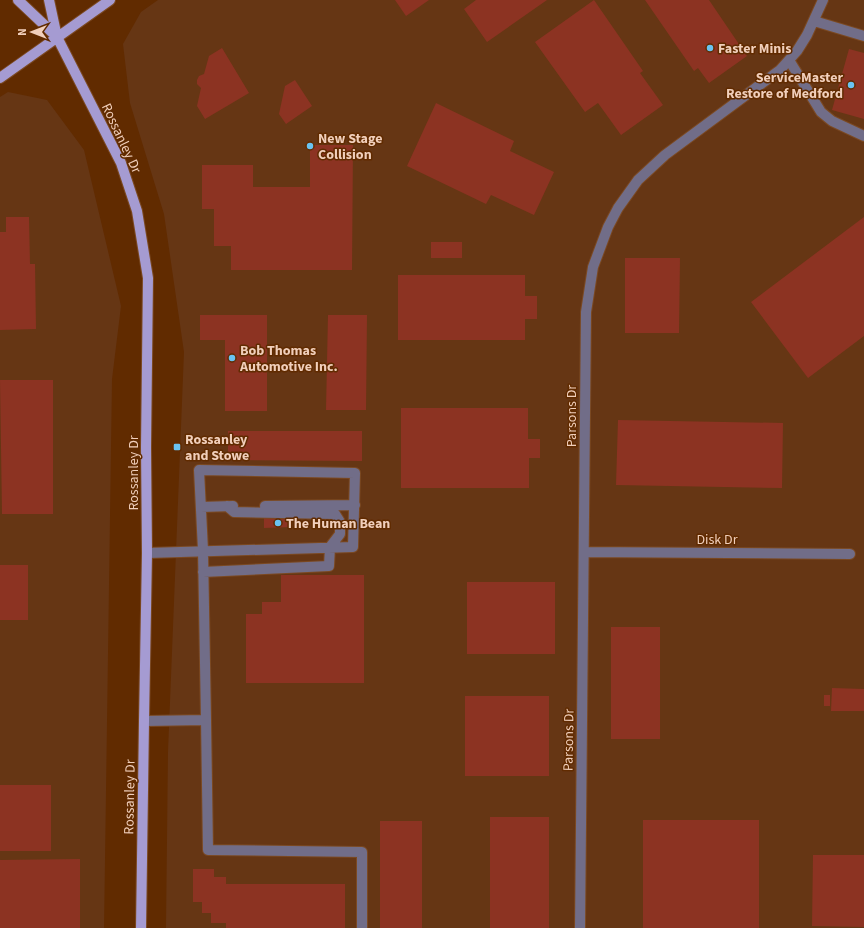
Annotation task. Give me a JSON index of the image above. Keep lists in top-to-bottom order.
{
  "streets": {
    "main road": ["Rossanley Dr"],
    "street": ["Parsons Dr", "Disk Dr"]
  },
  "crossings": [
    ["Parsons Dr", "Disk Dr"]
  ],
  "places": {
    "other": [
      "Faster Minis",
      "ServiceMaster Restore of Medford",
      "New Stage Collision",
      "Bob Thomas Automotive Inc.",
      "The Human Bean"
    ],
    "transit": ["Rossanley and Stowe"]
  },
  "north": "left"
}
